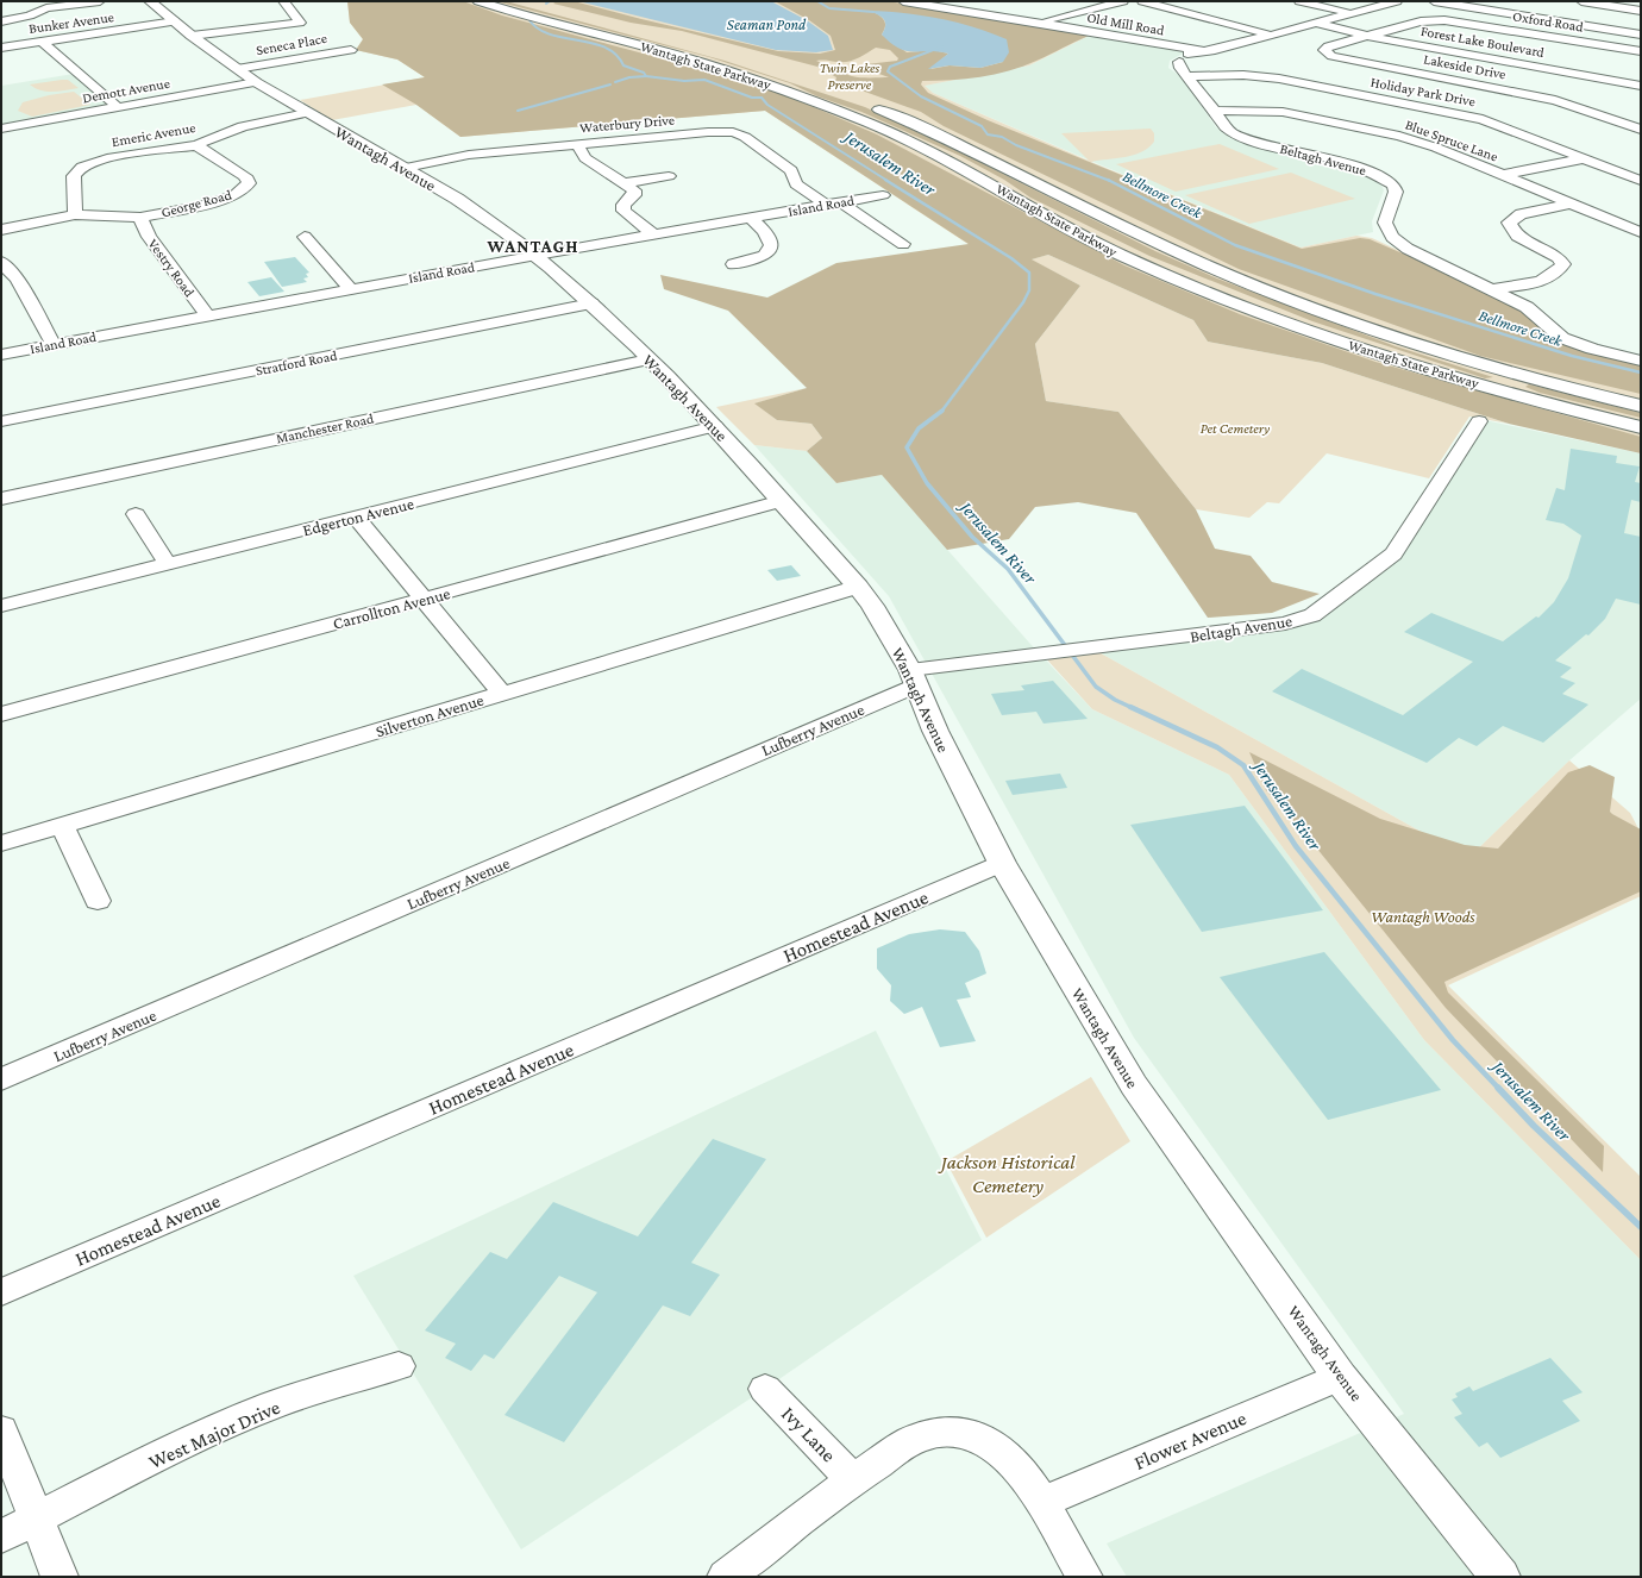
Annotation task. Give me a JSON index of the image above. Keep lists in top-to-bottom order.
{
  "streets": {
    "main road": ["Wantagh State Parkway", "Wantagh Avenue"],
    "street": [
      "Oxford Road",
      "Bunker Avenue",
      "Old Mill Road",
      "Forest Lake Boulevard",
      "Seneca Place",
      "Lakeside Drive",
      "Demott Avenue",
      "Holiday Park Drive",
      "Waterbury Drive",
      "Emeric Avenue",
      "Blue Spruce Lane",
      "Beltagh Avenue",
      "George Road",
      "Island Road",
      "Vestry Road",
      "Stratford Road",
      "Manchester Road",
      "Edgerton Avenue",
      "Carrollton Avenue",
      "Silverton Avenue",
      "Lufberry Avenue",
      "Homestead Avenue",
      "West Major Drive",
      "Ivy Lane",
      "Flower Avenue"
    ]
  },
  "crossings": [
    ["Oxford Road", "Forest Lake Boulevard"],
    ["Oxford Road", "Lakeside Drive"],
    ["Bunker Avenue", "Wantagh Avenue"],
    ["Old Mill Road", "Beltagh Avenue"],
    ["Forest Lake Boulevard", "Lakeside Drive"],
    ["Forest Lake Boulevard", "Beltagh Avenue"],
    ["Seneca Place", "Wantagh Avenue"],
    ["Demott Avenue", "Wantagh Avenue"],
    ["Holiday Park Drive", "Beltagh Avenue"],
    ["Waterbury Drive", "Wantagh Avenue"],
    ["Waterbury Drive", "Island Road"],
    ["Emeric Avenue", "Wantagh Avenue"],
    ["Emeric Avenue", "George Road"],
    ["Blue Spruce Lane", "Beltagh Avenue"],
    ["Wantagh Avenue", "Beltagh Avenue"],
    ["Wantagh Avenue", "Island Road"],
    ["Wantagh Avenue", "Stratford Road"],
    ["Wantagh Avenue", "Manchester Road"],
    ["Wantagh Avenue", "Edgerton Avenue"],
    ["Wantagh Avenue", "Carrollton Avenue"],
    ["Wantagh Avenue", "Silverton Avenue"],
    ["Wantagh Avenue", "Lufberry Avenue"],
    ["Wantagh Avenue", "Homestead Avenue"],
    ["Wantagh Avenue", "Flower Avenue"],
    ["Beltagh Avenue", "Lufberry Avenue"],
    ["George Road", "Vestry Road"],
    ["Island Road", "Vestry Road"]
  ],
  "districts": ["WANTAGH"],
  "water": ["Seaman Pond", "Jerusalem River", "Bellmore Creek"],
  "parks": [
    "Twin Lakes Preserve",
    "Pet Cemetery",
    "Wantagh Woods",
    "Jackson Historical Cemetery"
  ]
}
